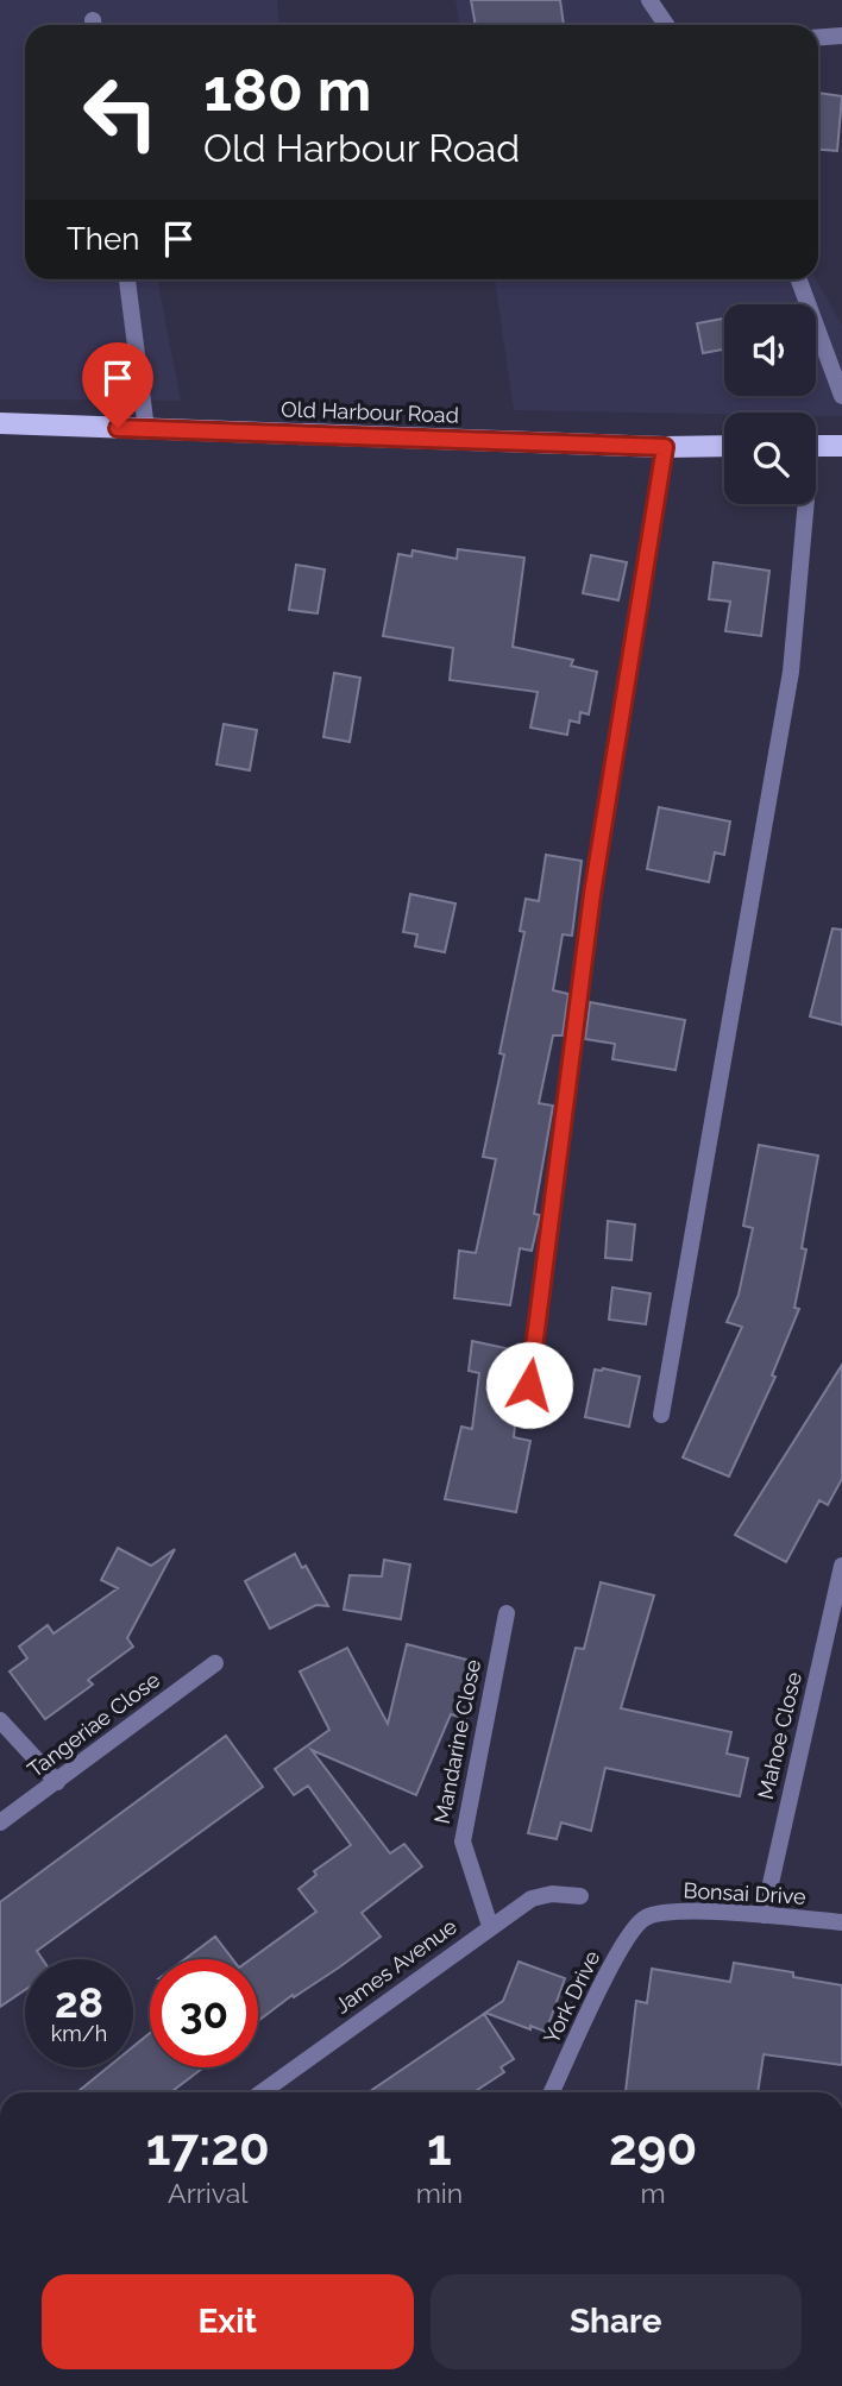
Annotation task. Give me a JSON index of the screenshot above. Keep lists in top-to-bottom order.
{
  "streets": {
    "main road": ["Old Harbour Road"],
    "street": [
      "Tangeriae Close",
      "Mahoe Close",
      "Mandarine Close",
      "Bonsai Drive",
      "James Avenue",
      "York Drive"
    ]
  },
  "crossings": [
    ["Mahoe Close", "Bonsai Drive"],
    ["Mandarine Close", "James Avenue"],
    ["Bonsai Drive", "York Drive"]
  ],
  "page": {
    "turn": ["180 m", "Old Harbour Road"],
    "then": "Then",
    "speed": "28 km/h",
    "limit": "30",
    "eta": [
      "17:20",
      "Arrival",
      "1",
      "min",
      "290",
      "m"
    ],
    "buttons": ["Exit", "Share"]
  }
}
